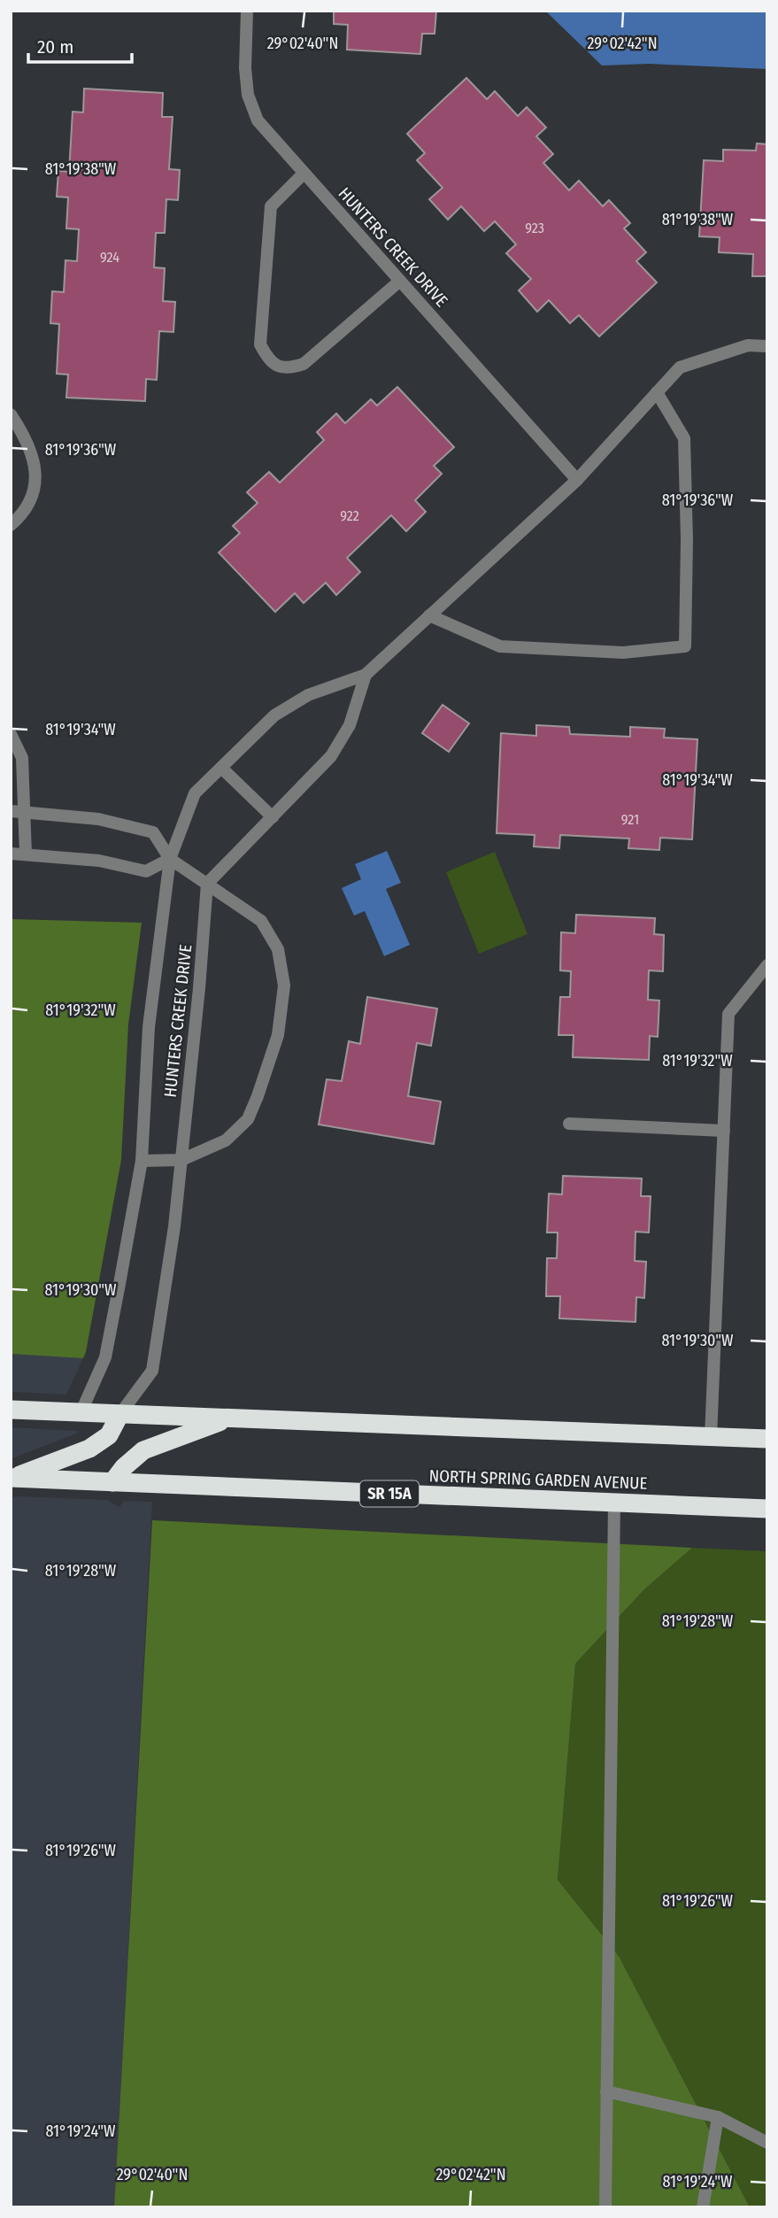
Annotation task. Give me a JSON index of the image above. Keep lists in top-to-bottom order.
{
  "streets": {
    "highway": ["NORTH SPRING GARDEN AVENUE", "SR 15A"],
    "street": ["HUNTERS CREEK DRIVE"]
  },
  "house_numbers": [
    "923",
    "924",
    "922",
    "921"
  ],
  "scale_bar": "20 m",
  "coordinates": [
    "29°02'40\"N",
    "29°02'42\"N",
    "81°19'38\"W",
    "81°19'36\"W",
    "81°19'34\"W",
    "81°19'32\"W",
    "81°19'30\"W",
    "81°19'28\"W",
    "81°19'26\"W",
    "81°19'24\"W"
  ]
}
